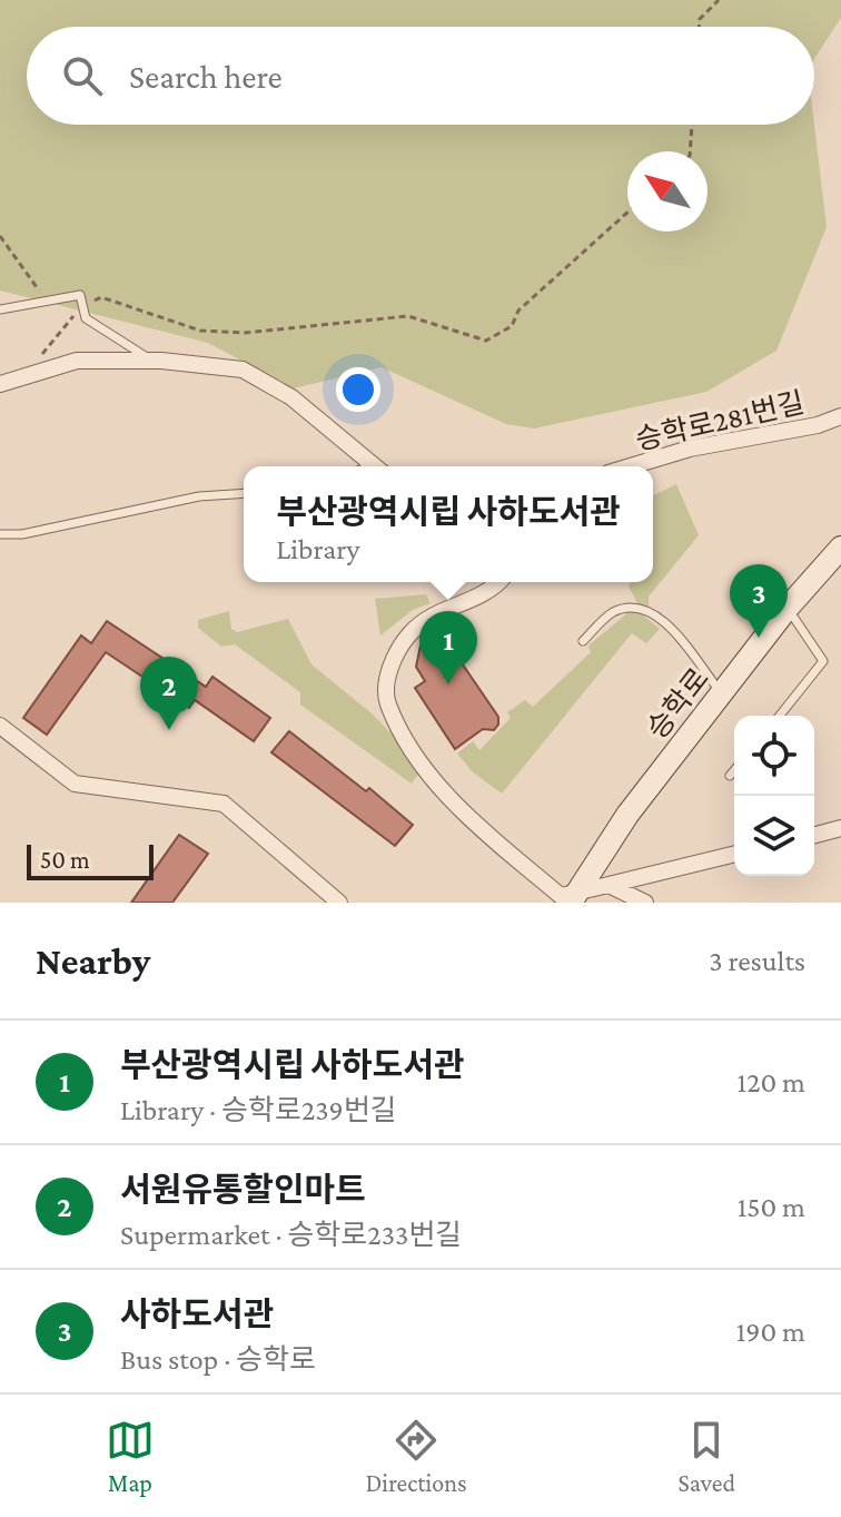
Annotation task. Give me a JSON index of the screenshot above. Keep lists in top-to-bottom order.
{
  "streets": {
    "street": ["승학로281번길", "승학로"]
  },
  "scale_bar": "50 m",
  "north": "top left",
  "page": {
    "search": "Search here",
    "popup": ["부산광역시립 사하도서관", "Library"],
    "pins": ["3", "1", "2"],
    "scale": "50 m",
    "heading": ["Nearby", "3 results"],
    "list": [
      {
        "mark": "1",
        "name": "부산광역시립 사하도서관",
        "note": "Library · 승학로239번길",
        "value": "120 m"
      },
      {
        "mark": "2",
        "name": "서원유통할인마트",
        "note": "Supermarket · 승학로233번길",
        "value": "150 m"
      },
      {
        "mark": "3",
        "name": "사하도서관",
        "note": "Bus stop · 승학로",
        "value": "190 m"
      }
    ],
    "nav": ["Map", "Directions", "Saved"]
  }
}
